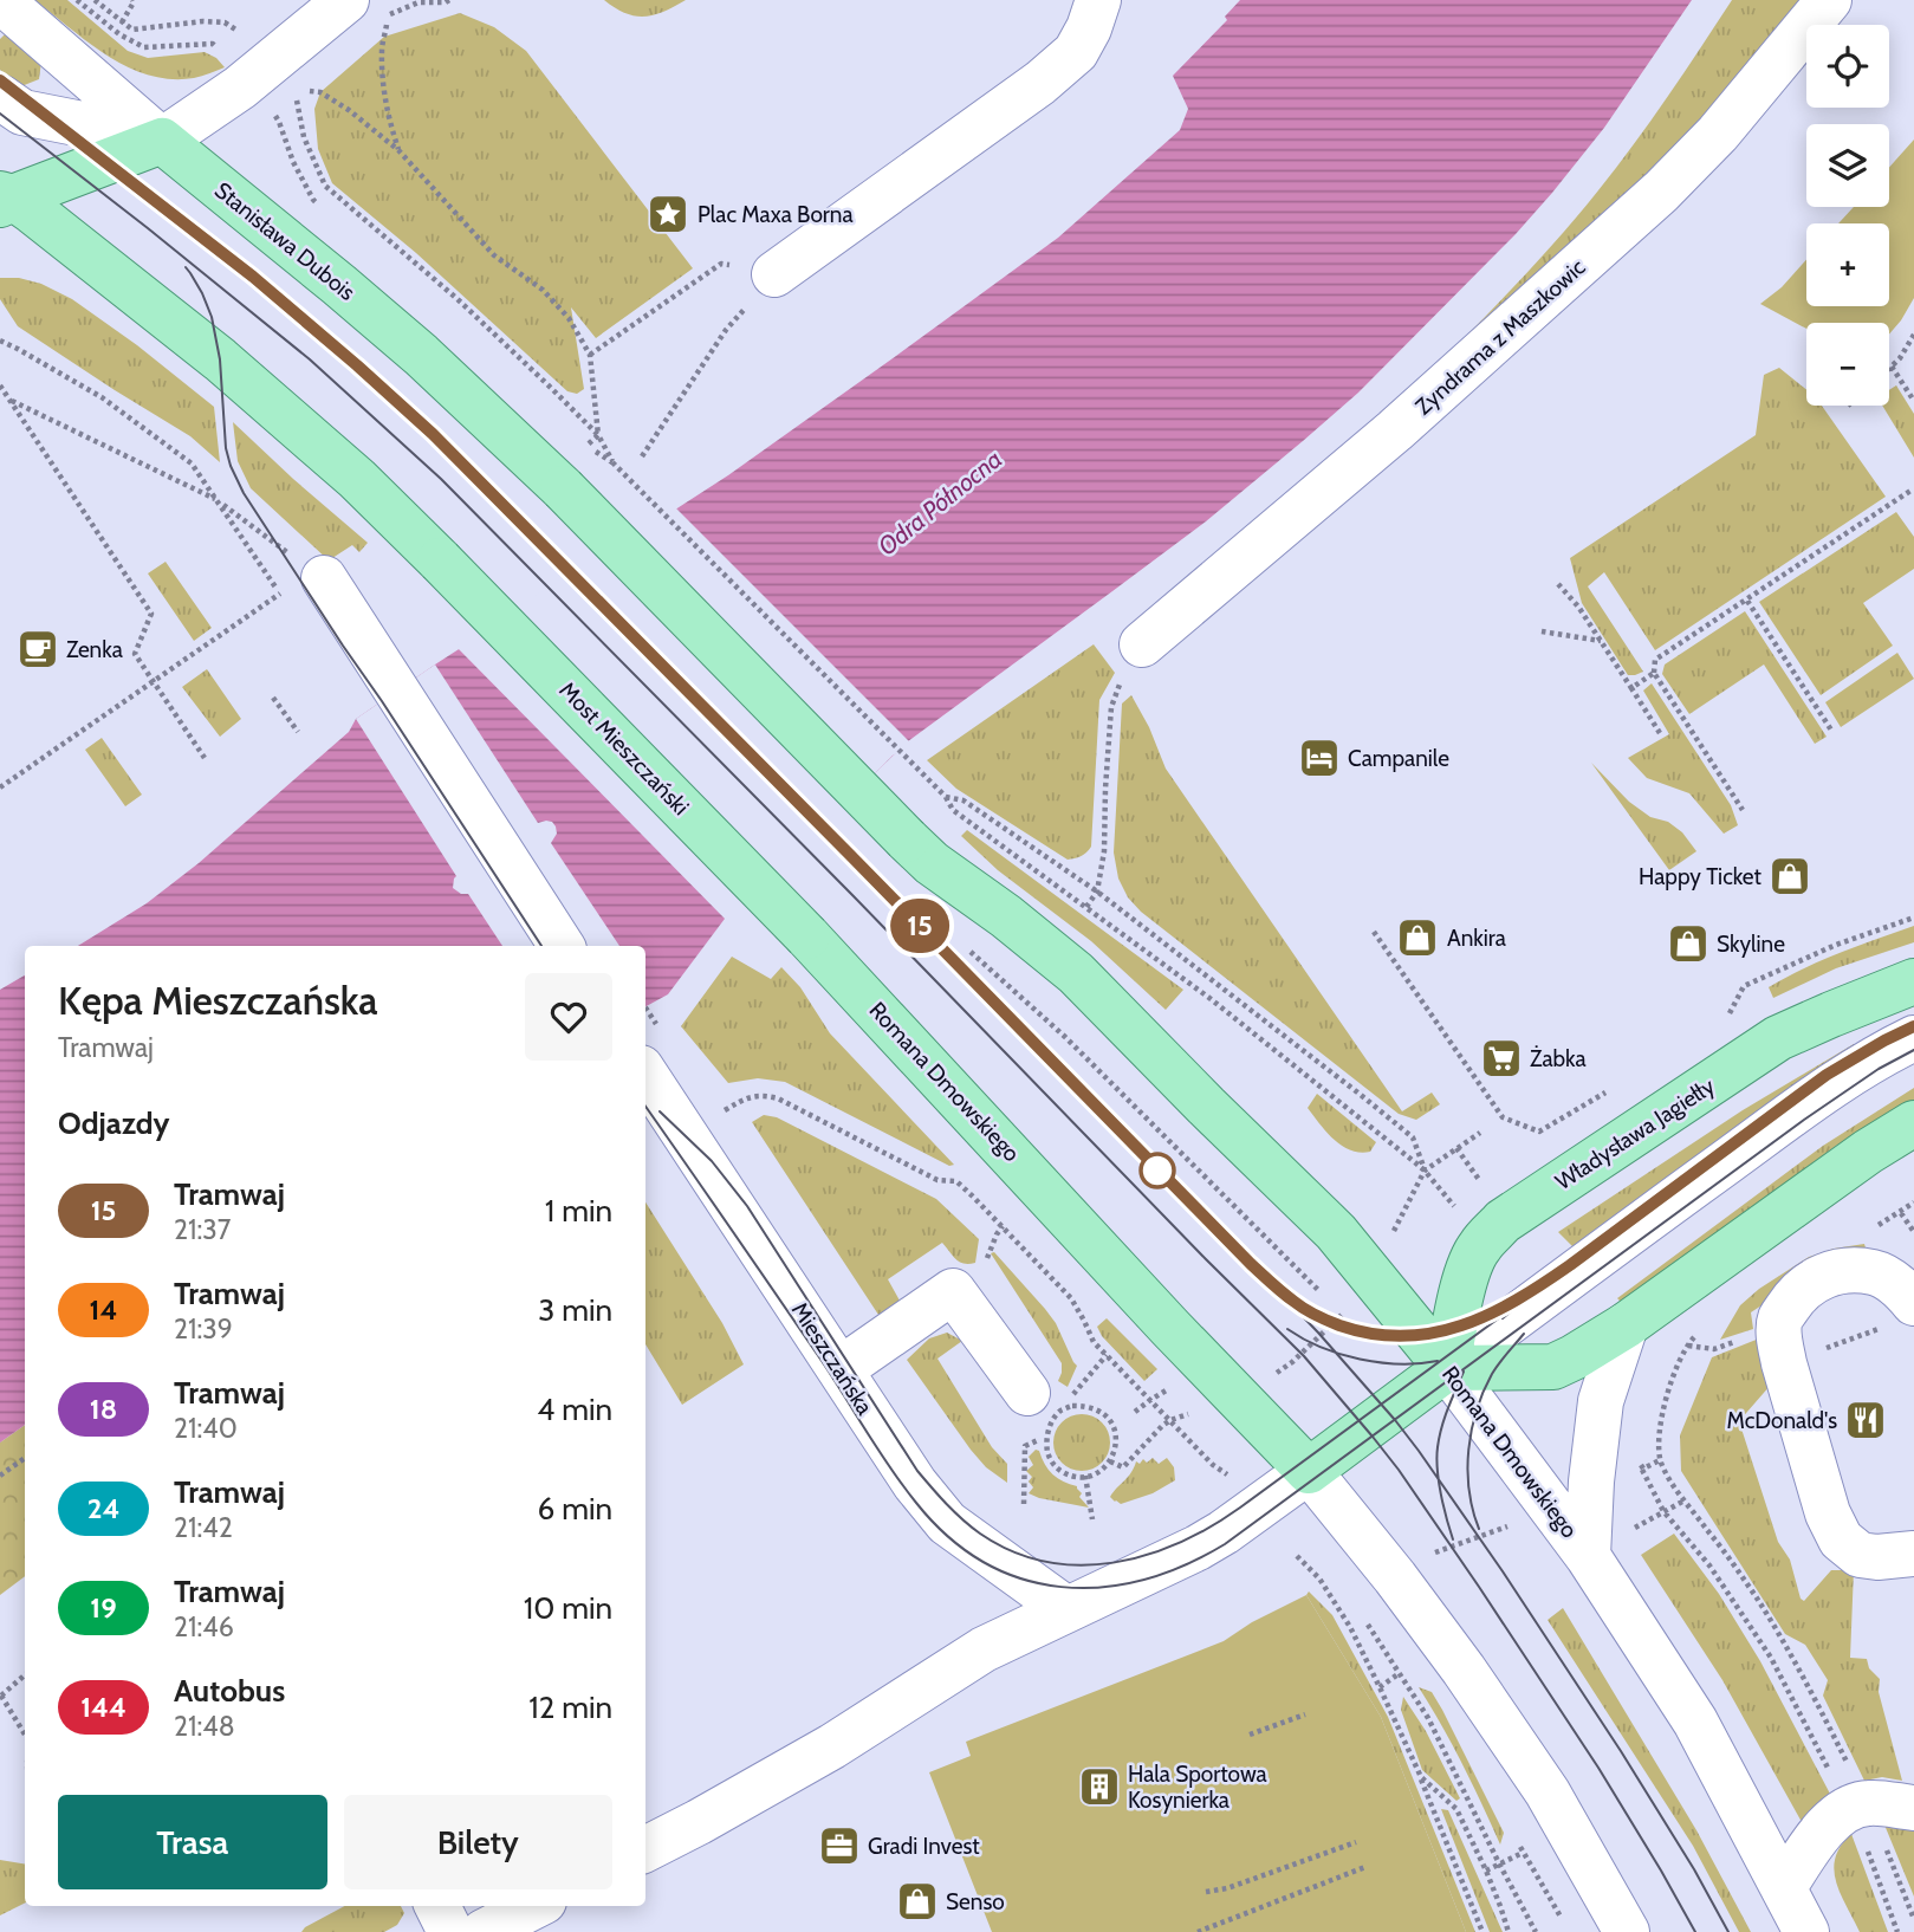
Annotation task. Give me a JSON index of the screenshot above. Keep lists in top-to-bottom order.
{
  "streets": {
    "main road": [
      "Stanisława Dubois",
      "Most Mieszczański",
      "Romana Dmowskiego",
      "Władysława Jagiełły"
    ],
    "street": ["Zyndrama z Maszkowic", "Mieszczańska"]
  },
  "crossings": [
    ["Stanisława Dubois", "Romana Dmowskiego"],
    ["Most Mieszczański", "Romana Dmowskiego"],
    ["Romana Dmowskiego", "Władysława Jagiełły"]
  ],
  "water": ["Odra Północna"],
  "places": {
    "place": ["Plac Maxa Borna"],
    "cafe": ["Zenka"],
    "hotel": ["Campanile"],
    "shop": [
      "Happy Ticket",
      "Ankira",
      "Skyline",
      "Senso"
    ],
    "supermarket": ["Żabka"],
    "restaurant": ["McDonald's"],
    "building": ["Hala Sportowa Kosynierka"],
    "office": ["Gradi Invest"]
  },
  "lines": ["tram line 15"],
  "page": {
    "on_map": "15",
    "map_buttons": ["+", "−"],
    "heading": [
      ["Kępa Mieszczańska", "Tramwaj"],
      "Odjazdy"
    ],
    "list": [
      {
        "mark": "15",
        "name": "Tramwaj",
        "note": "21:37",
        "value": "1 min"
      },
      {
        "mark": "14",
        "name": "Tramwaj",
        "note": "21:39",
        "value": "3 min"
      },
      {
        "mark": "18",
        "name": "Tramwaj",
        "note": "21:40",
        "value": "4 min"
      },
      {
        "mark": "24",
        "name": "Tramwaj",
        "note": "21:42",
        "value": "6 min"
      },
      {
        "mark": "19",
        "name": "Tramwaj",
        "note": "21:46",
        "value": "10 min"
      },
      {
        "mark": "144",
        "name": "Autobus",
        "note": "21:48",
        "value": "12 min"
      }
    ],
    "buttons": ["Trasa", "Bilety"]
  }
}
